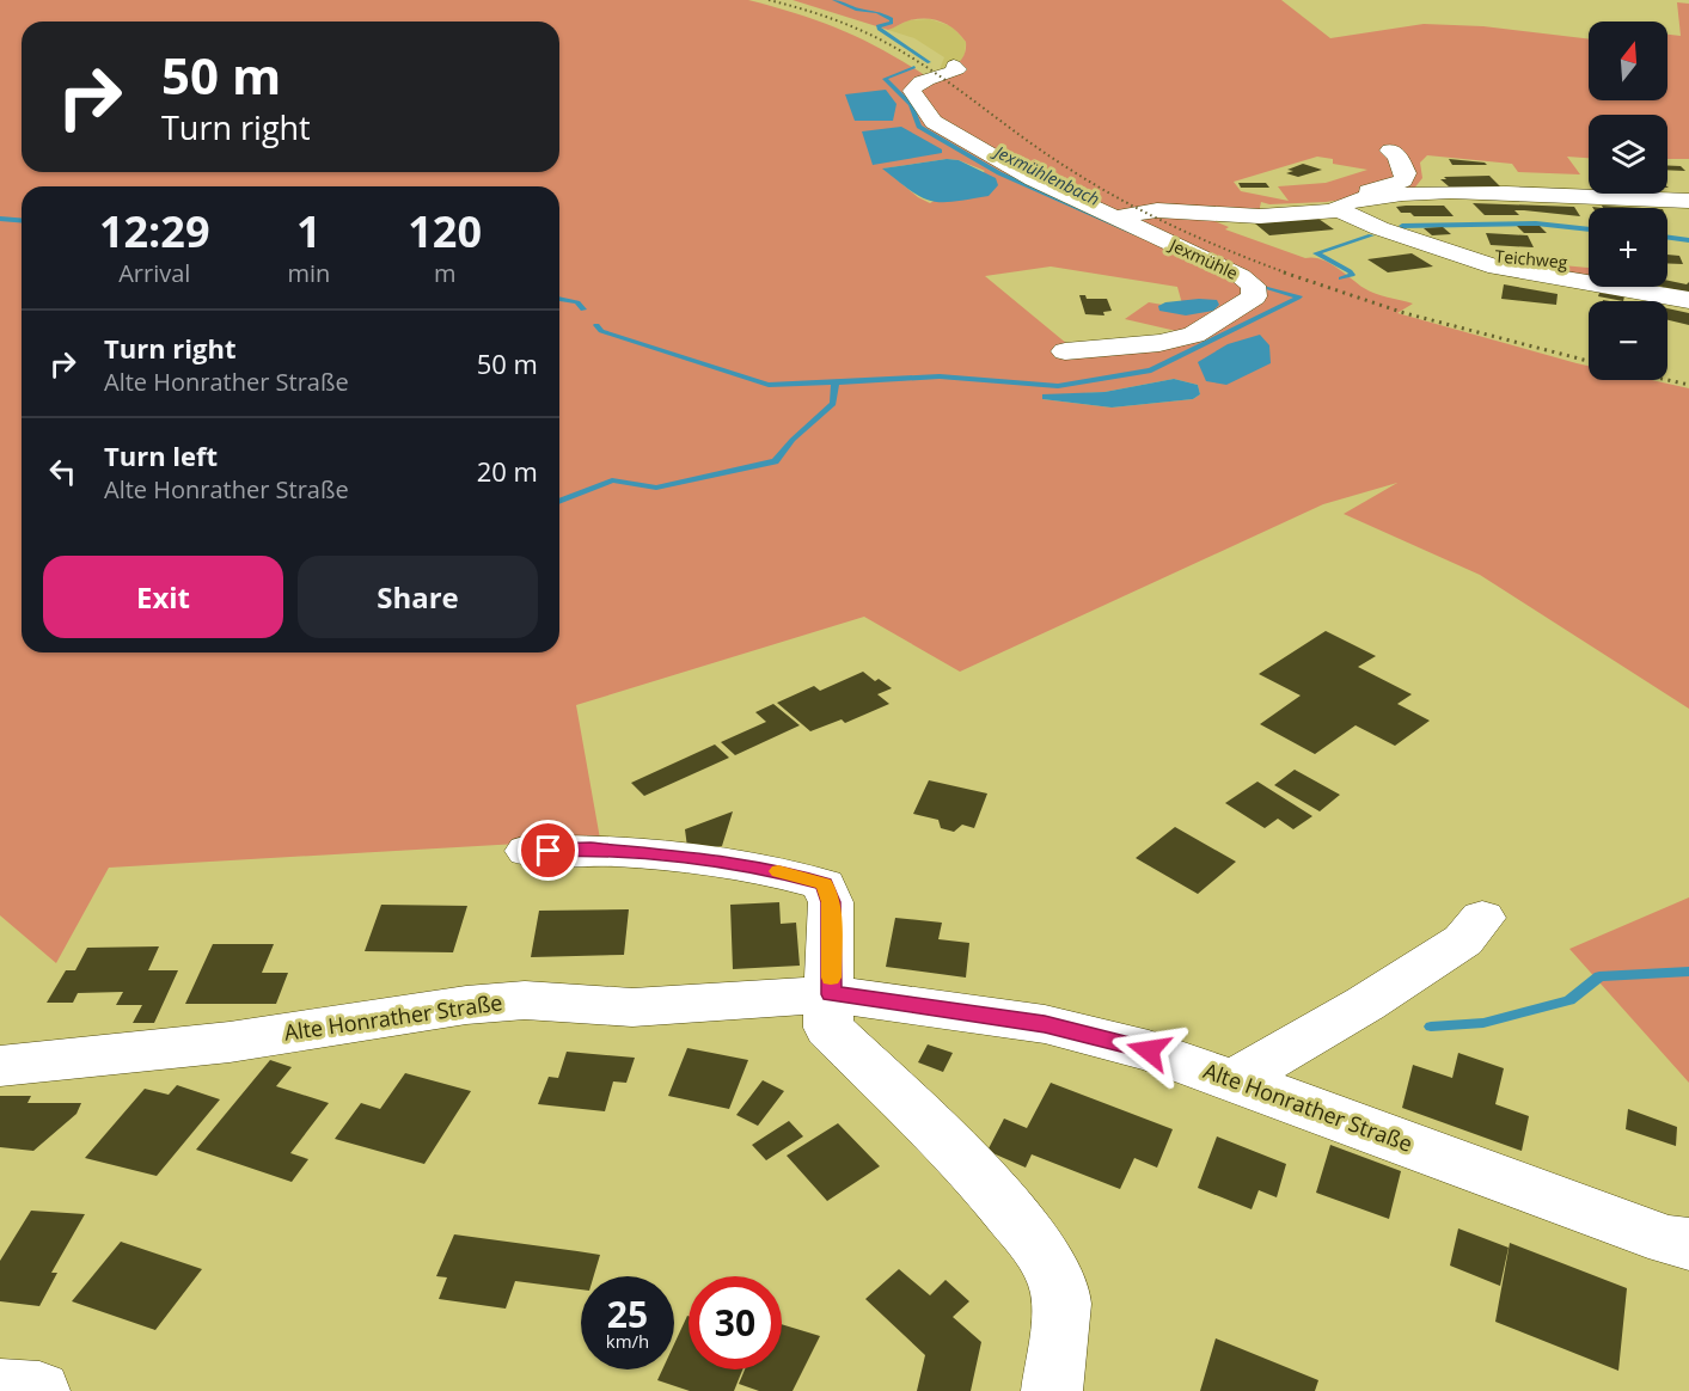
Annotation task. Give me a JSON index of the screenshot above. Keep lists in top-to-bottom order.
{
  "streets": {
    "street": ["Jexmühle", "Teichweg", "Alte Honrather Straße"]
  },
  "crossings": [
    ["Jexmühle", "Teichweg"]
  ],
  "water": ["Jexmühlenbach"],
  "north": "top",
  "page": {
    "map_buttons": ["+", "−"],
    "turn": ["50 m", "Turn right"],
    "eta": [
      "12:29",
      "Arrival",
      "1",
      "min",
      "120",
      "m"
    ],
    "list": [
      {
        "name": "Turn right",
        "note": "Alte Honrather Straße",
        "value": "50 m"
      },
      {
        "name": "Turn left",
        "note": "Alte Honrather Straße",
        "value": "20 m"
      }
    ],
    "buttons": ["Exit", "Share"],
    "speed": "25 km/h",
    "limit": "30"
  }
}
